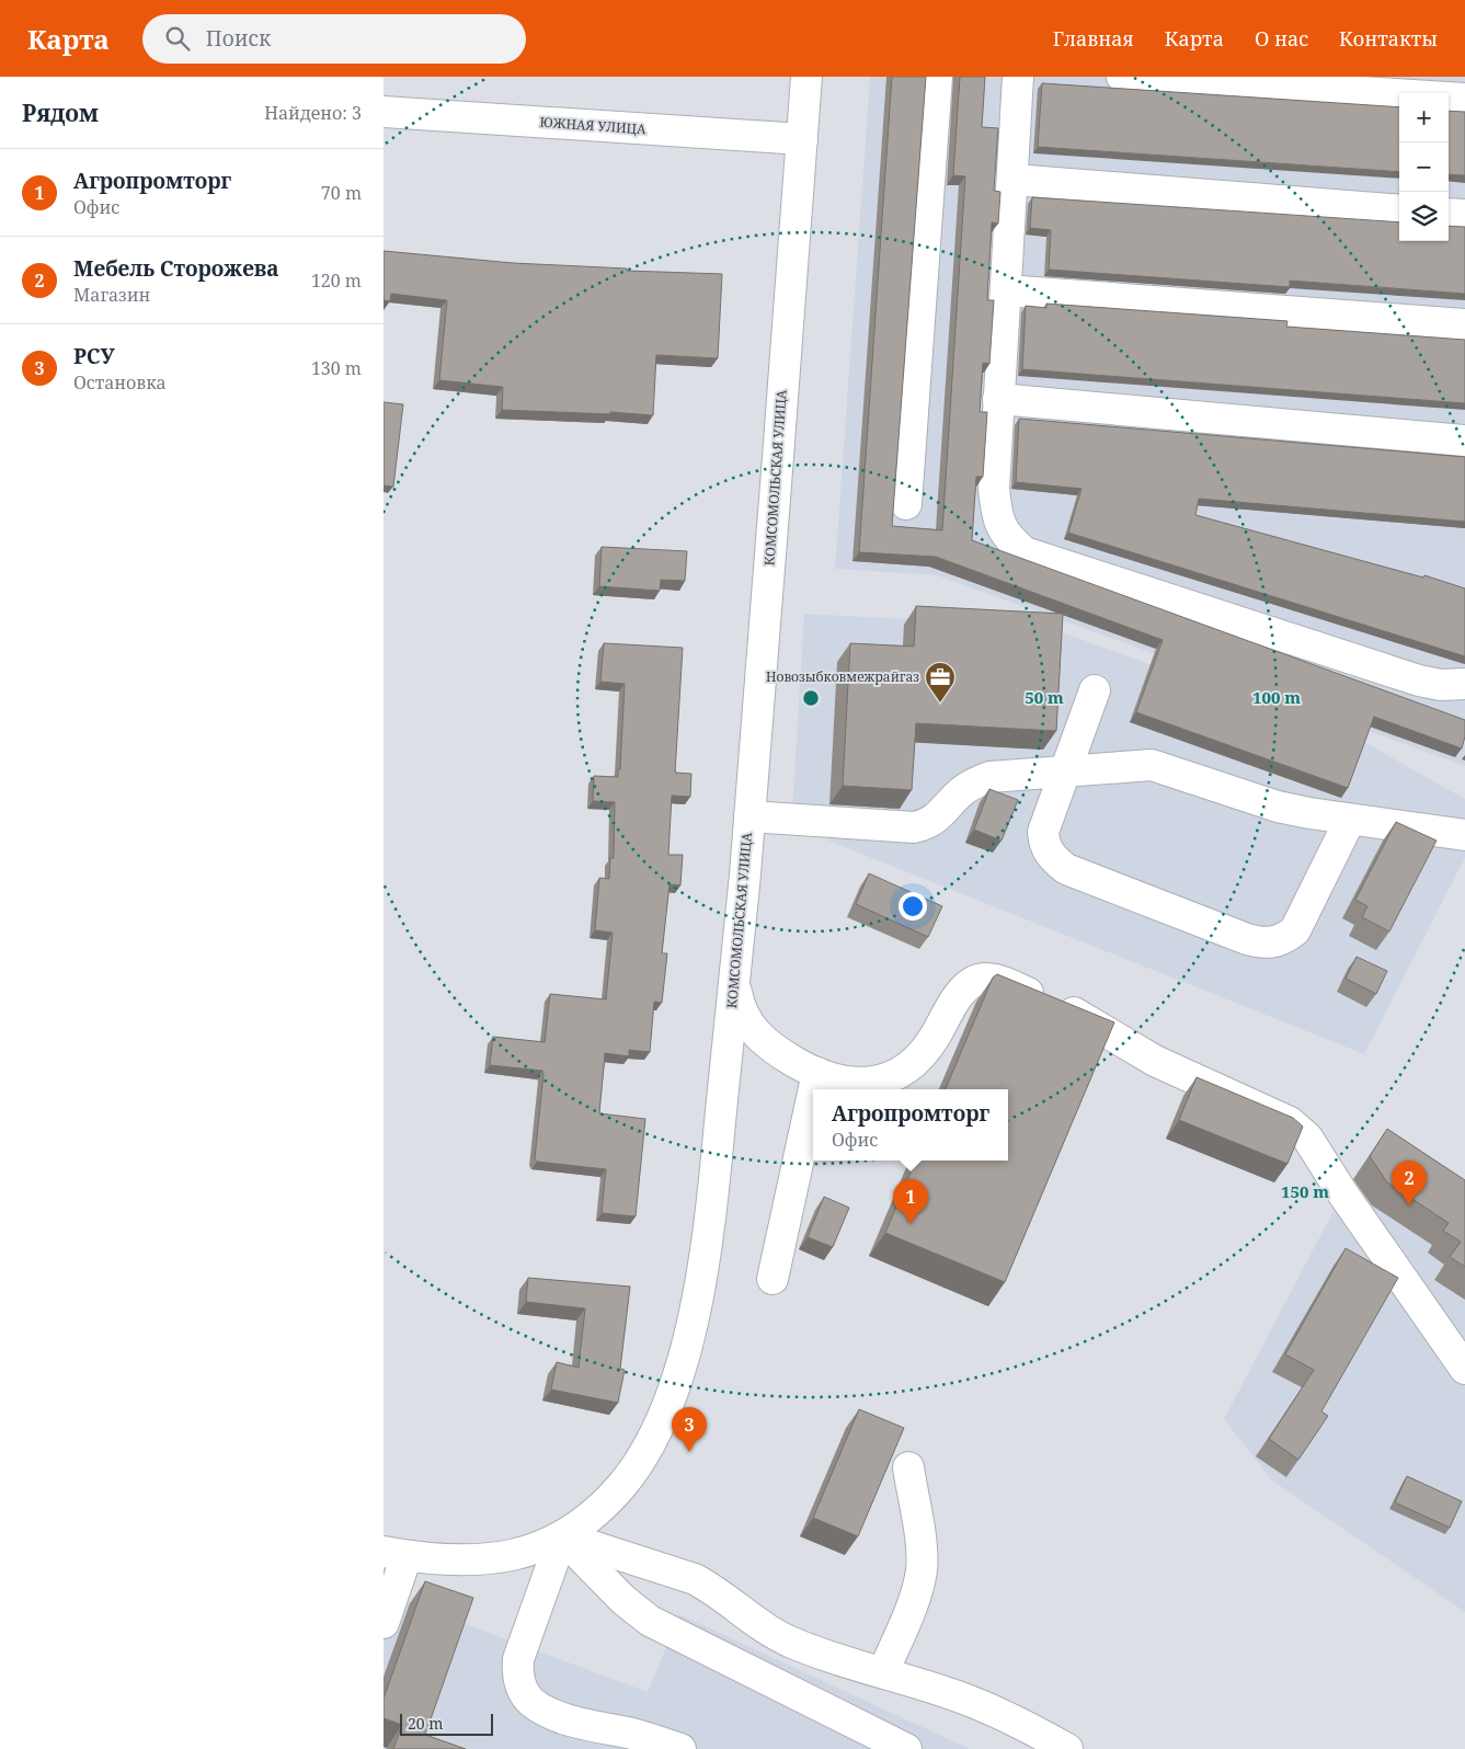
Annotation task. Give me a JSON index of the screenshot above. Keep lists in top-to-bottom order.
{
  "streets": {
    "street": ["ЮЖНАЯ УЛИЦА", "КОМСОМОЛЬСКАЯ УЛИЦА"]
  },
  "crossings": [
    ["ЮЖНАЯ УЛИЦА", "КОМСОМОЛЬСКАЯ УЛИЦА"]
  ],
  "places": {
    "office": ["Новозыбковмежрайгаз"]
  },
  "scale_bar": "20 m",
  "page": {
    "header": "Карта",
    "search": "Поиск",
    "nav": [
      "Главная",
      "Карта",
      "О нас",
      "Контакты"
    ],
    "heading": ["Рядом", "Найдено: 3"],
    "map_buttons": ["+", "−"],
    "list": [
      {
        "mark": "1",
        "name": "Агропромторг",
        "note": "Офис",
        "value": "70 m"
      },
      {
        "mark": "2",
        "name": "Мебель Сторожева",
        "note": "Магазин",
        "value": "120 m"
      },
      {
        "mark": "3",
        "name": "РСУ",
        "note": "Остановка",
        "value": "130 m"
      }
    ],
    "popup": ["Агропромторг", "Офис"],
    "pins": ["2", "1", "3"],
    "scale": "20 m"
  },
  "rings": ["50 m", "100 m", "150 m"]
}
